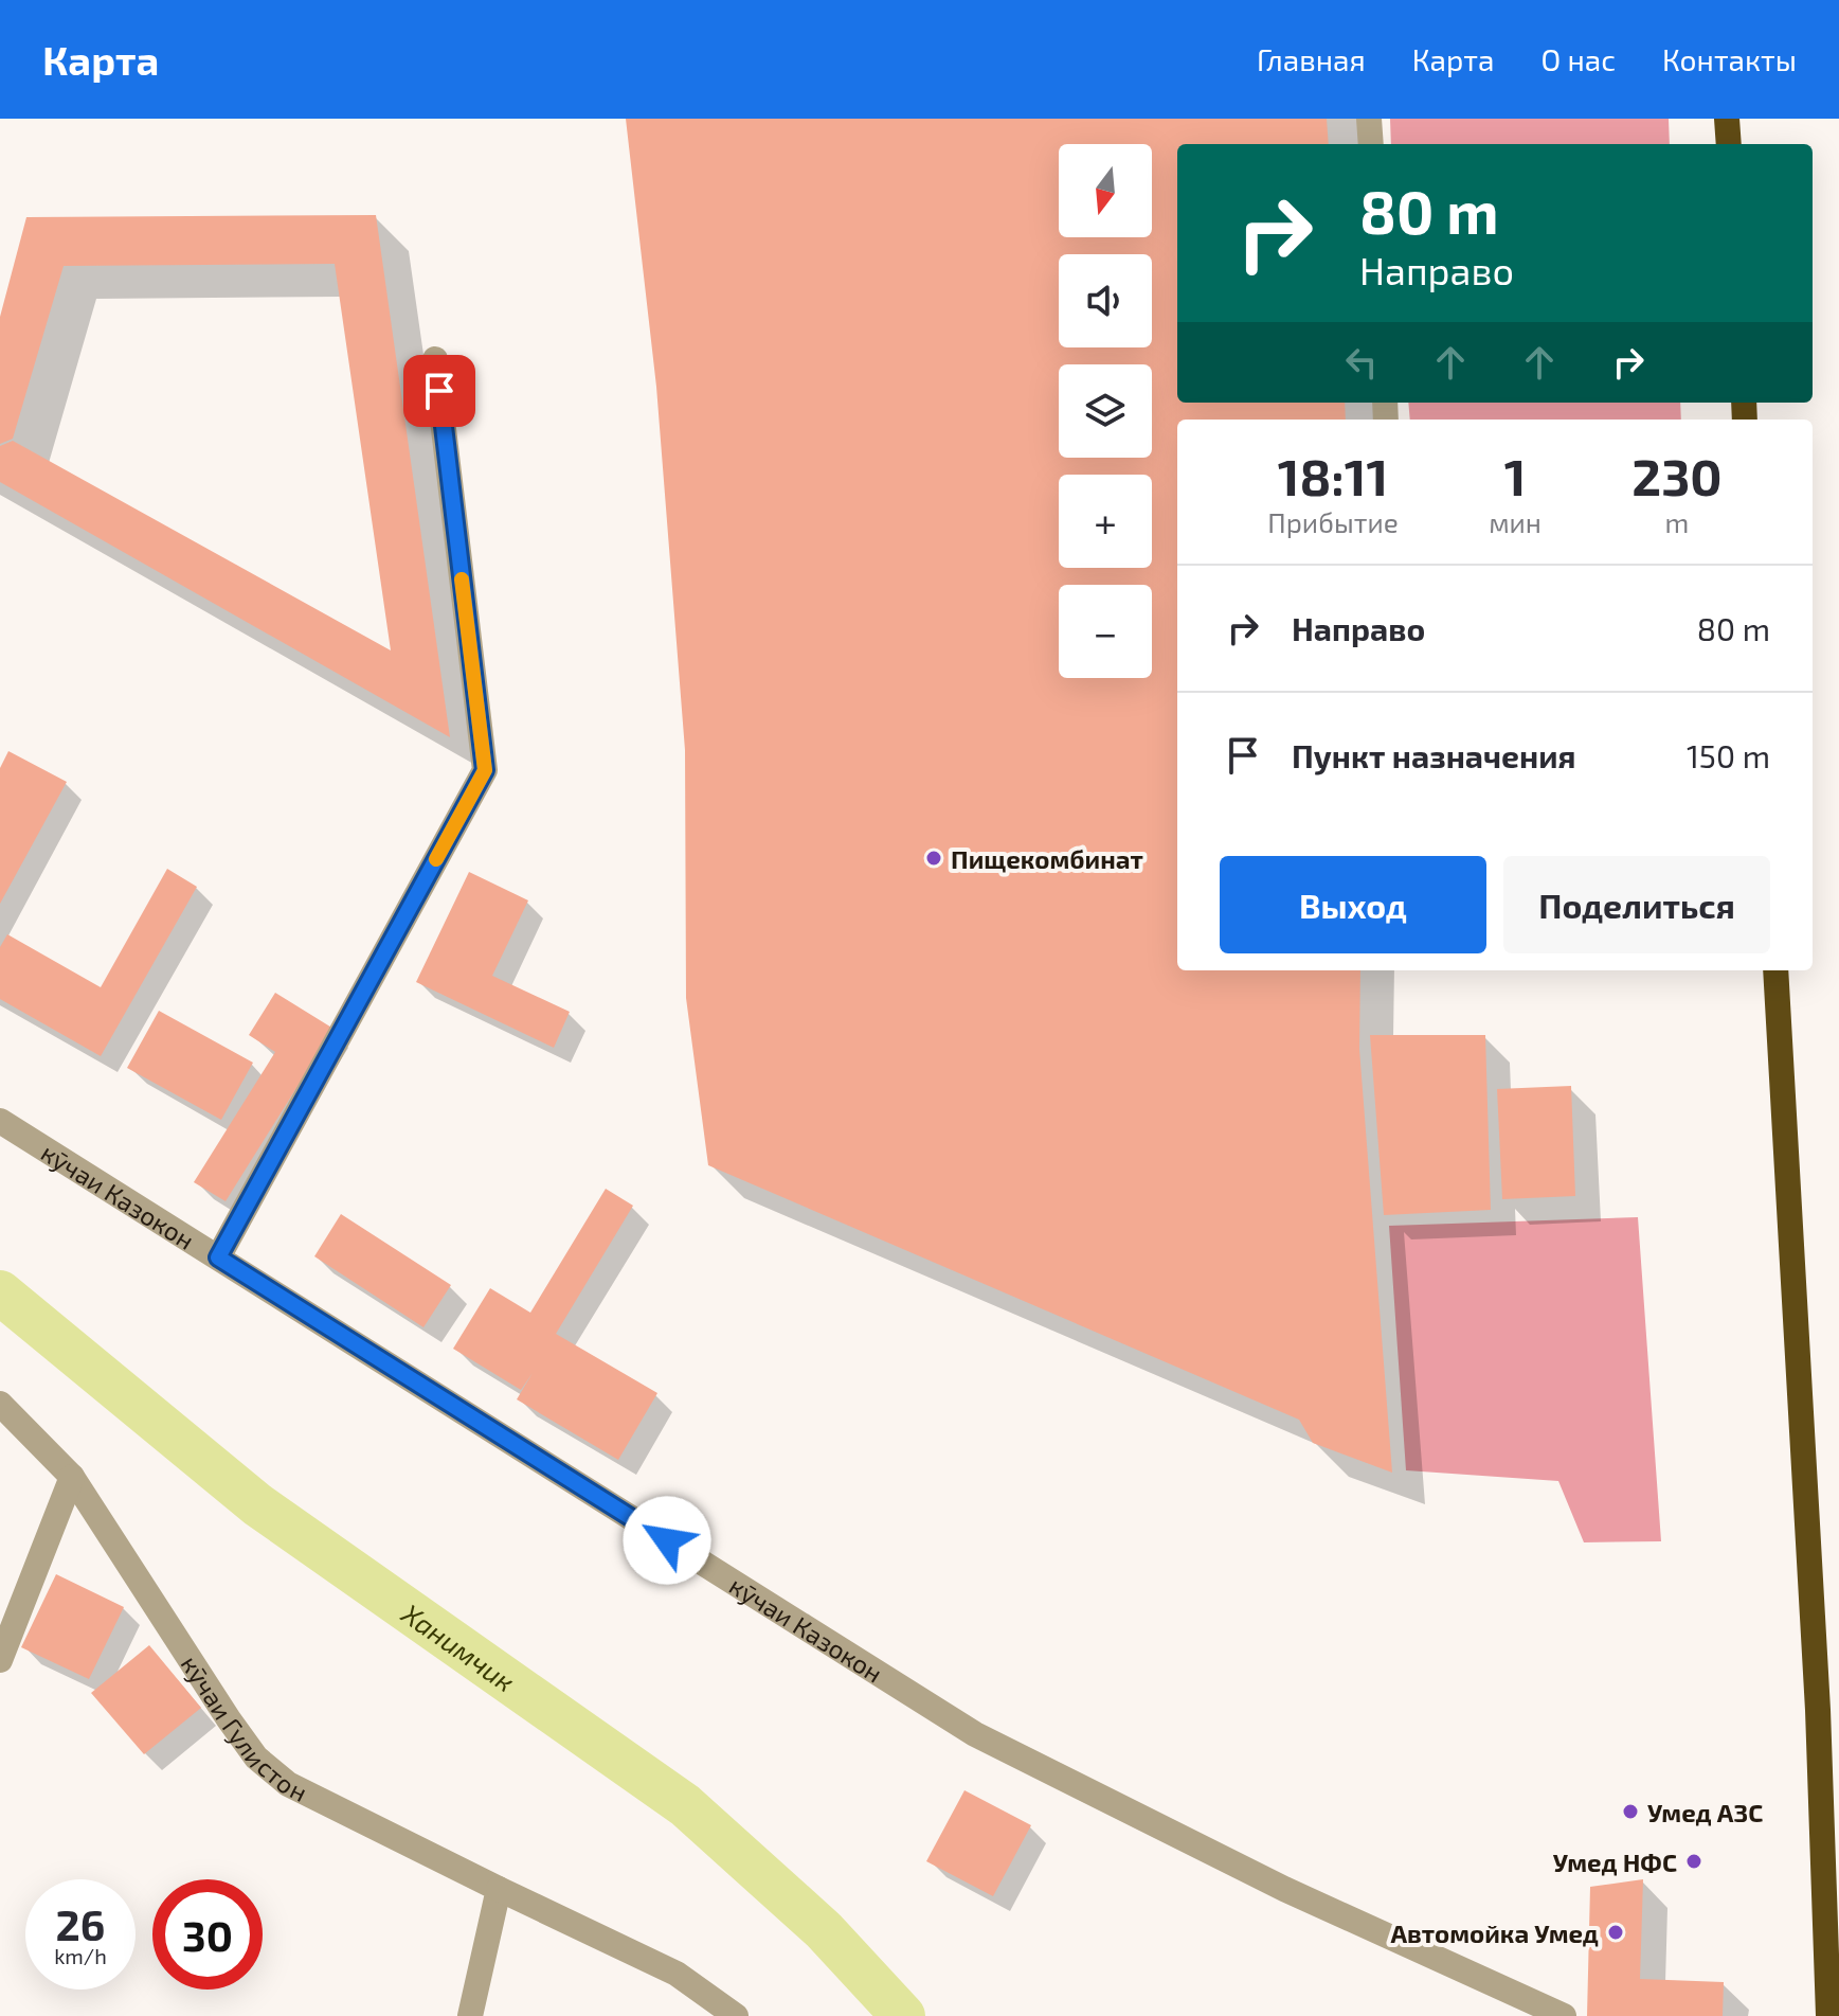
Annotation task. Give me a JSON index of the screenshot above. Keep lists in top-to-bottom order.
{
  "streets": {
    "street": ["кӯчаи Казокон", "кӯчаи Гулистон"]
  },
  "water": ["Ханимчик"],
  "places": [
    "Пищекомбинат",
    "Умед АЗС",
    "Умед НФС",
    "Автомойка Умед"
  ],
  "north": "bottom",
  "page": {
    "header": "Карта",
    "nav": [
      "Главная",
      "Карта",
      "О нас",
      "Контакты"
    ],
    "map_buttons": ["+", "−"],
    "turn": ["80 m", "Направо"],
    "eta": [
      "18:11",
      "Прибытие",
      "1",
      "мин",
      "230",
      "m"
    ],
    "list": [
      {
        "name": "Направо",
        "value": "80 m"
      },
      {
        "name": "Пункт назначения",
        "value": "150 m"
      }
    ],
    "buttons": ["Выход", "Поделиться"],
    "speed": "26 km/h",
    "limit": "30"
  }
}
